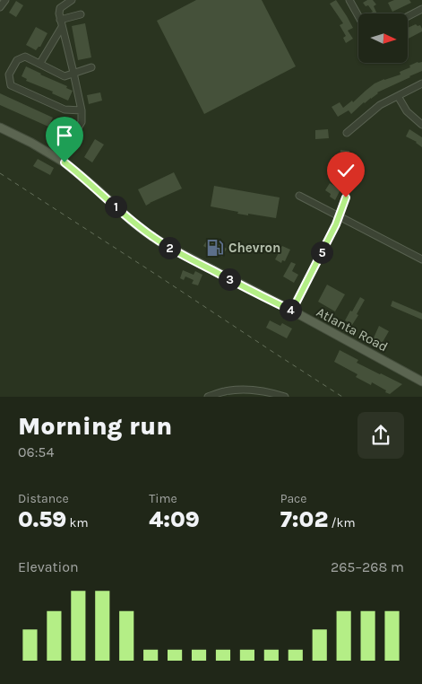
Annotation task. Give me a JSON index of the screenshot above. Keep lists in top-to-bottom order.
{
  "streets": {
    "main road": ["Atlanta Road"]
  },
  "places": {
    "fuel station": ["Chevron"]
  },
  "north": "right",
  "page": {
    "pins": [
      "1",
      "2",
      "5",
      "3",
      "4"
    ],
    "heading": ["Morning run", "06:54"],
    "stats": [
      ["Distance", "0.59 km"],
      ["Time", "4:09"],
      ["Pace", "7:02 /km"]
    ],
    "chart": ["Elevation", "265–268 m"]
  }
}
